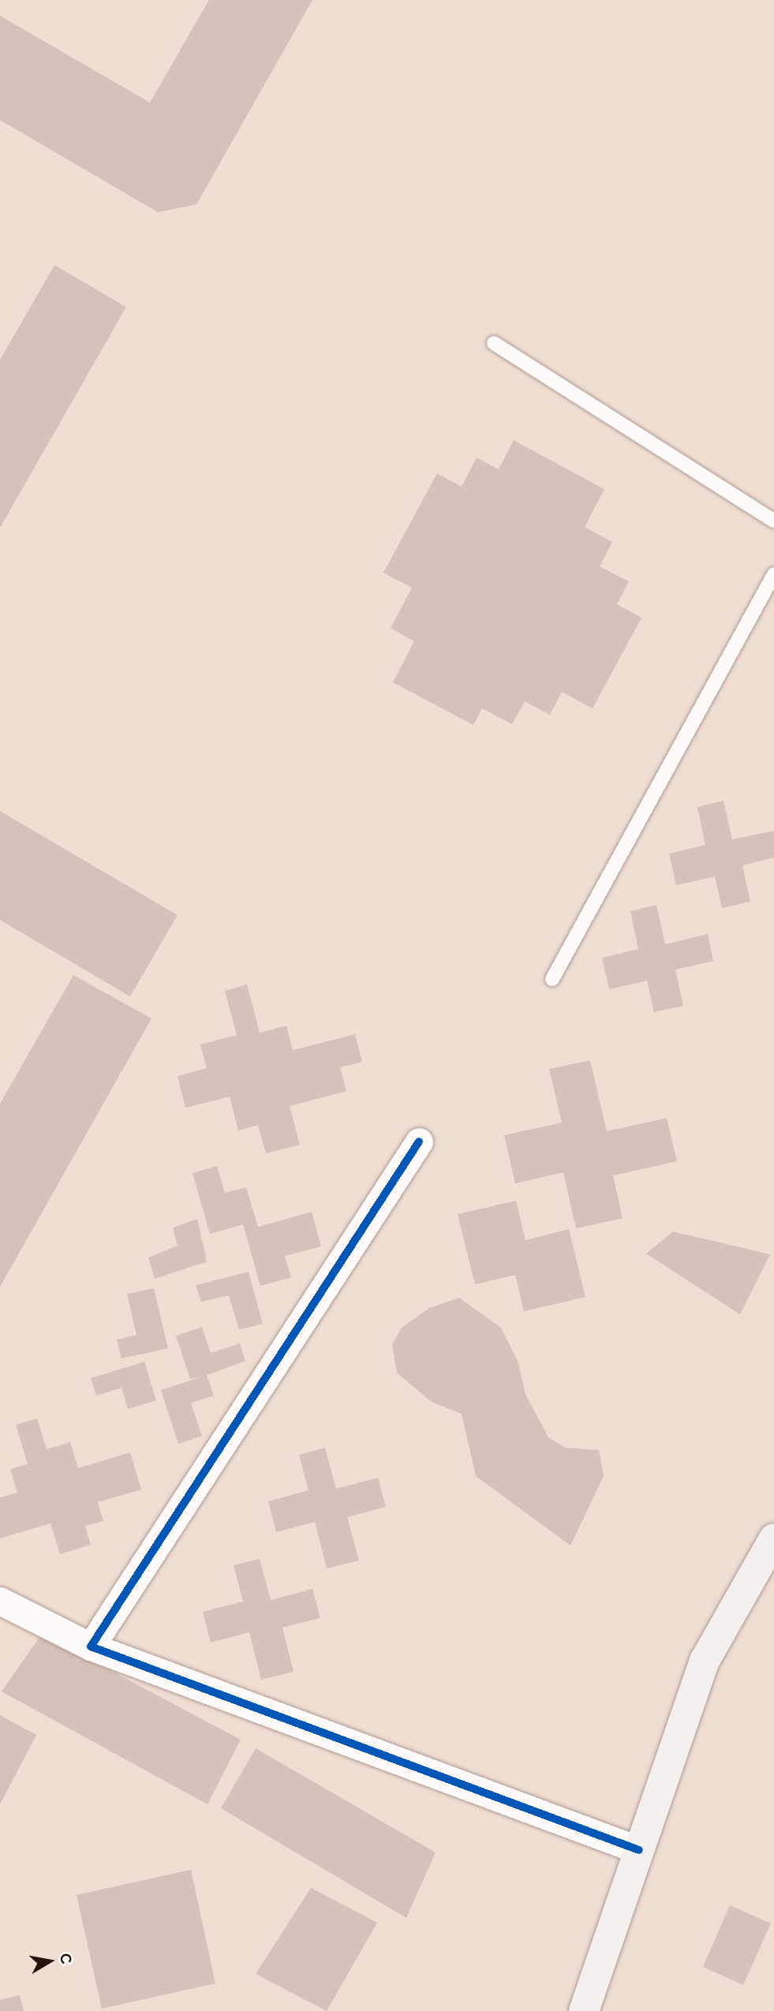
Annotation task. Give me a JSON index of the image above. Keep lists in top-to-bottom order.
{
  "north": "right"
}
